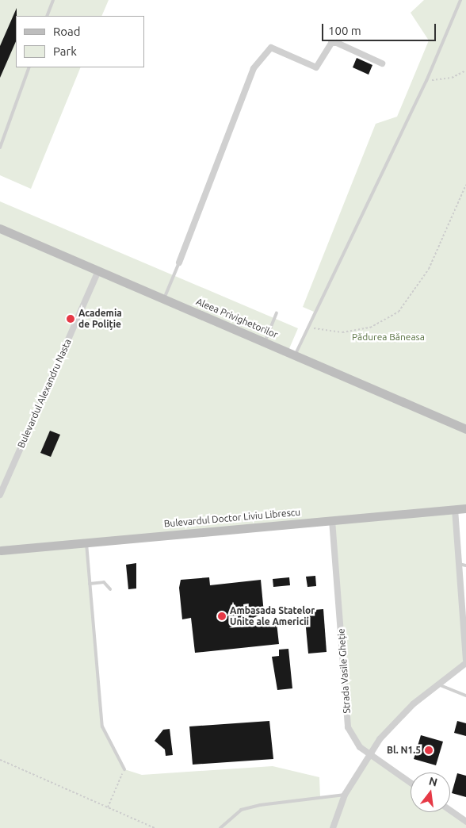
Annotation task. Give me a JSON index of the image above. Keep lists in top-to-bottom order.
{
  "streets": {
    "street": [
      "Aleea Privighetorilor",
      "Bulevardul Alexandru Nasta",
      "Bulevardul Doctor Liviu Librescu",
      "Strada Vasile Gheție"
    ]
  },
  "crossings": [
    ["Aleea Privighetorilor", "Bulevardul Alexandru Nasta"],
    ["Bulevardul Doctor Liviu Librescu", "Strada Vasile Gheție"]
  ],
  "parks": ["Pădurea Băneasa"],
  "places": ["Academia de Poliție", "Ambasada Statelor Unite ale Americii", "Bl. N1.5"],
  "legend": ["Road", "Park"],
  "scale_bar": "100 m",
  "north": "top"
}
